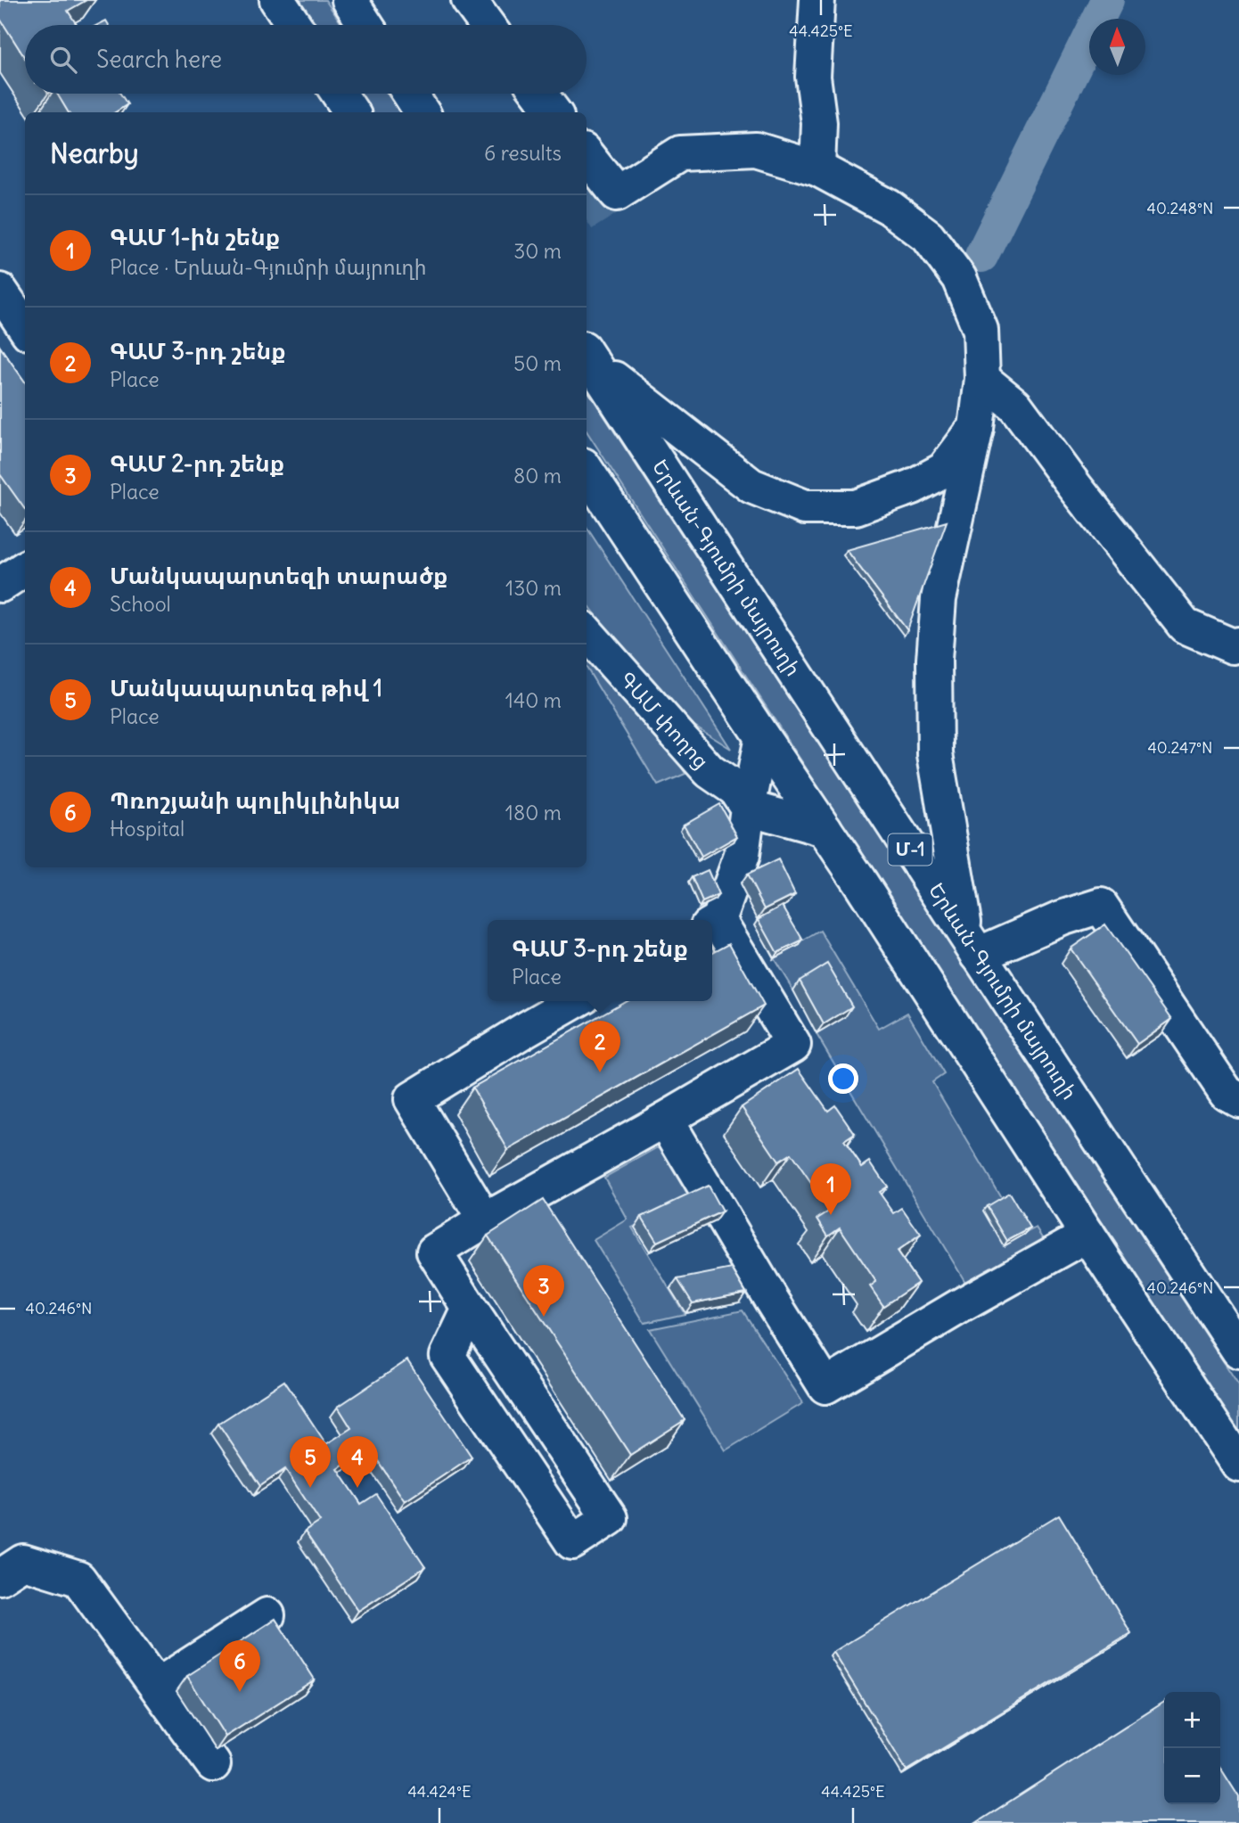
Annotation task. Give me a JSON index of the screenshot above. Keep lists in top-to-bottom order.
{
  "streets": {
    "main road": ["Երևան-Գյումրի մայրուղի", "ԳԱՄ փողոց", "Մ-1"]
  },
  "north": "top",
  "page": {
    "search": "Search here",
    "heading": ["Nearby", "6 results"],
    "list": [
      {
        "mark": "1",
        "name": "ԳԱՄ 1-ին շենք",
        "note": "Place · Երևան-Գյումրի մայրուղի",
        "value": "30 m"
      },
      {
        "mark": "2",
        "name": "ԳԱՄ 3-րդ շենք",
        "note": "Place",
        "value": "50 m"
      },
      {
        "mark": "3",
        "name": "ԳԱՄ 2-րդ շենք",
        "note": "Place",
        "value": "80 m"
      },
      {
        "mark": "4",
        "name": "Մանկապարտեզի տարածք",
        "note": "School",
        "value": "130 m"
      },
      {
        "mark": "5",
        "name": "Մանկապարտեզ թիվ 1",
        "note": "Place",
        "value": "140 m"
      },
      {
        "mark": "6",
        "name": "Պռոշյանի պոլիկլինիկա",
        "note": "Hospital",
        "value": "180 m"
      }
    ],
    "popup": ["ԳԱՄ 3-րդ շենք", "Place"],
    "pins": [
      "2",
      "1",
      "3",
      "4",
      "5",
      "6"
    ],
    "map_buttons": ["+", "−"]
  },
  "coordinates": [
    "44.425°E",
    "40.248°N",
    "40.247°N",
    "40.246°N",
    "44.424°E"
  ]
}
